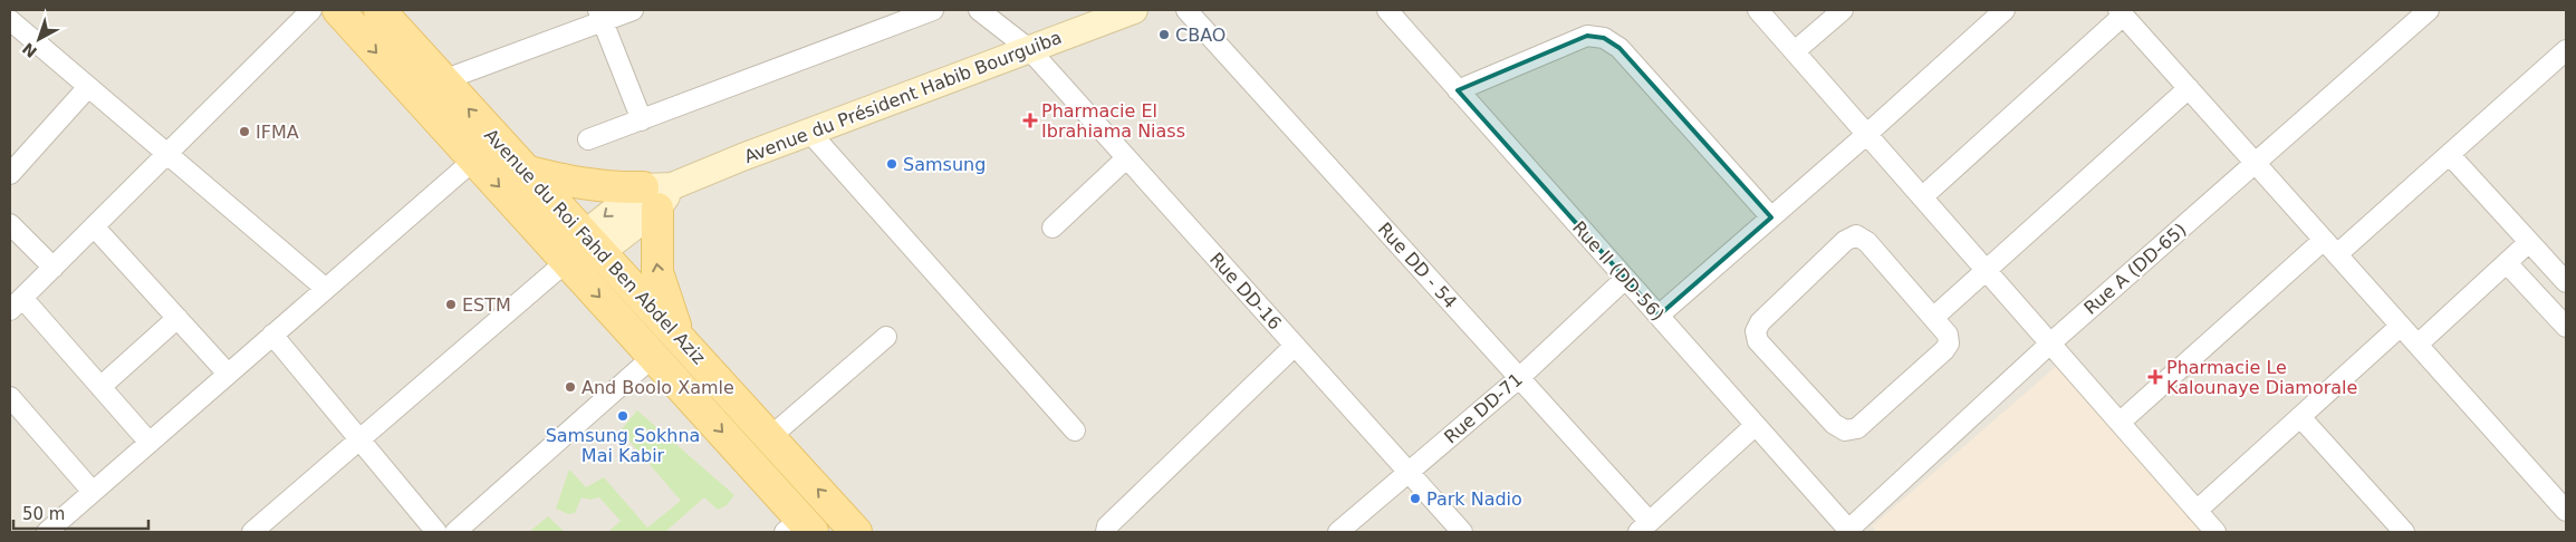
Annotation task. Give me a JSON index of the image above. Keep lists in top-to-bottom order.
{
  "streets": {
    "main road": ["Avenue du Président Habib Bourguiba", "Avenue du Roi Fahd Ben Abdel Aziz"],
    "street": [
      "Rue DD - 54",
      "Rue A (DD-65)",
      "Rue II (DD-56)",
      "Rue DD-16",
      "Rue DD-71"
    ]
  },
  "crossings": [
    ["Avenue du Président Habib Bourguiba", "Avenue du Roi Fahd Ben Abdel Aziz"],
    ["Avenue du Président Habib Bourguiba", "Rue DD-16"],
    ["Rue DD - 54", "Rue DD-71"],
    ["Rue A (DD-65)", "Rue II (DD-56)"],
    ["Rue II (DD-56)", "Rue DD-71"],
    ["Rue DD-16", "Rue DD-71"]
  ],
  "places": {
    "other": [
      "CBAO",
      "IFMA",
      "Samsung",
      "ESTM",
      "And Boolo Xamle",
      "Samsung Sokhna Mai Kabir",
      "Park Nadio"
    ],
    "health": ["Pharmacie El Ibrahiama Niass", "Pharmacie Le Kalounaye Diamorale"]
  },
  "scale_bar": "50 m",
  "north": "bottom left"
}
